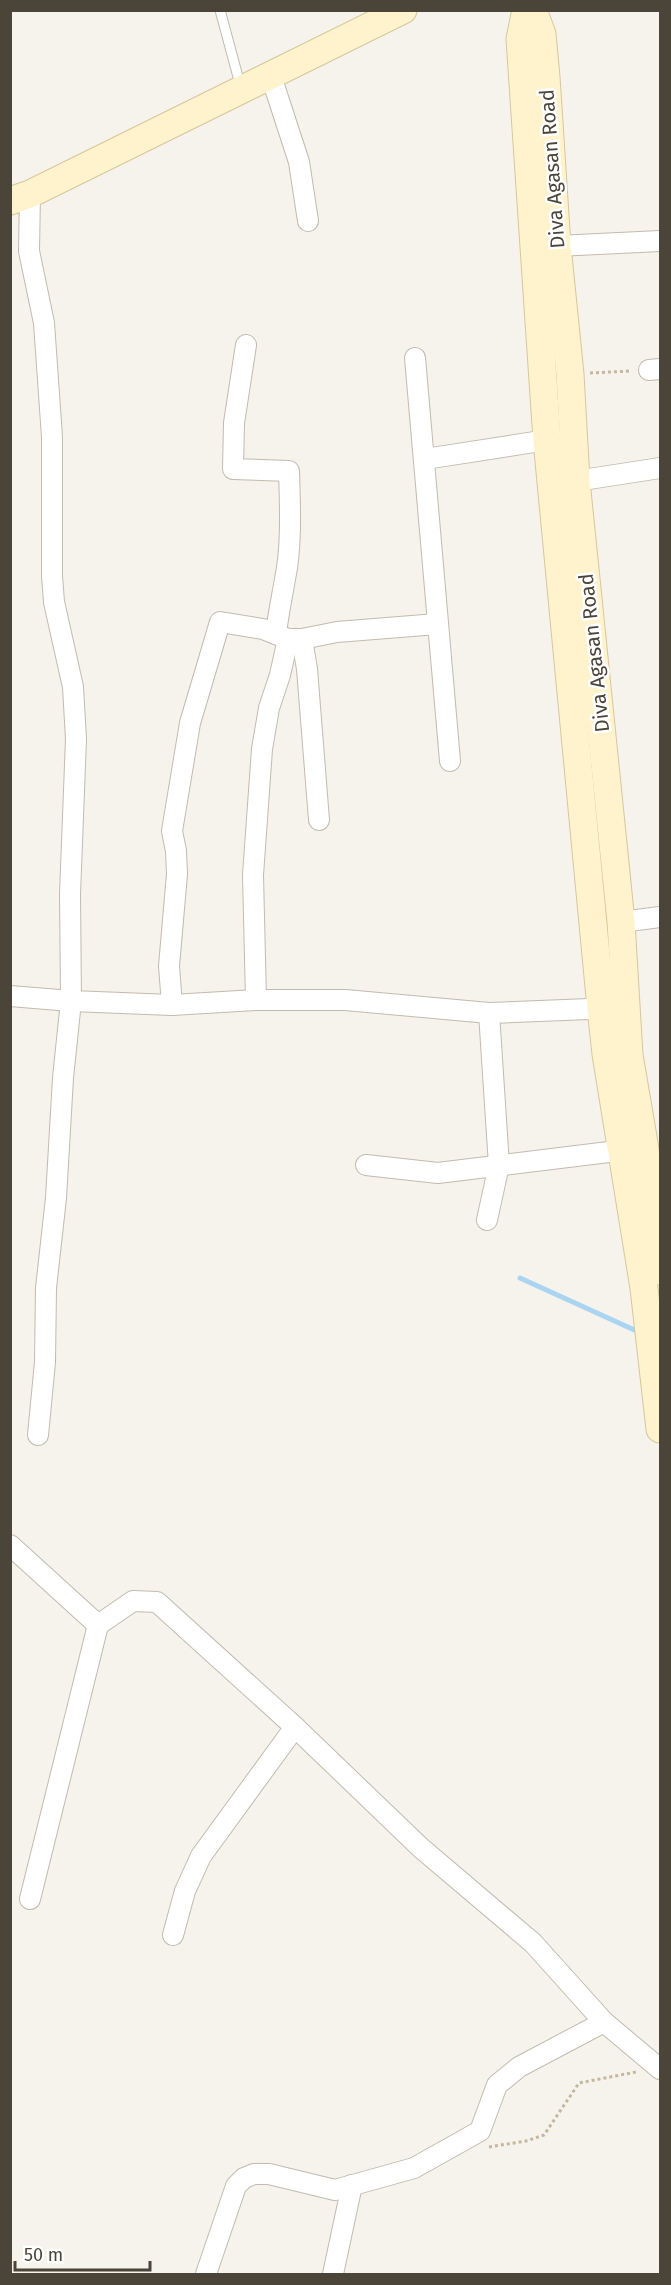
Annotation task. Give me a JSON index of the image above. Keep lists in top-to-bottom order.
{
  "streets": {
    "street": ["Diva Agasan Road"]
  },
  "scale_bar": "50 m"
}
